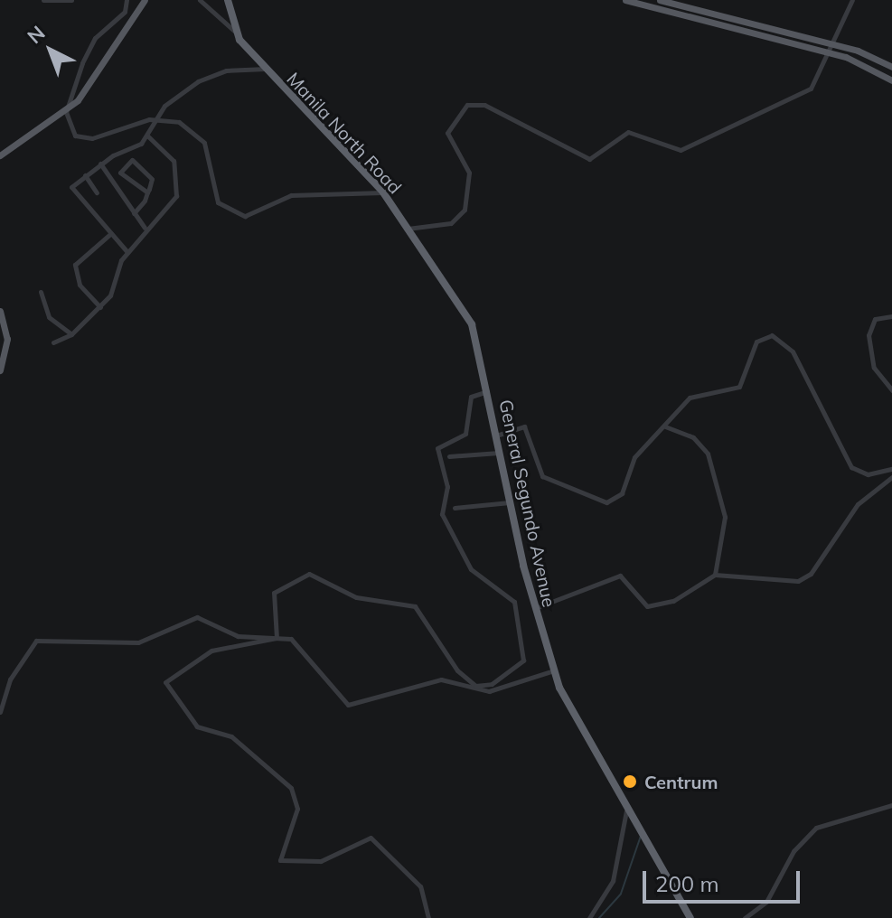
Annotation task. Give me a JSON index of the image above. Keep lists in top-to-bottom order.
{
  "streets": {
    "highway": ["Manila North Road", "General Segundo Avenue"]
  },
  "crossings": [
    ["Manila North Road", "General Segundo Avenue"]
  ],
  "places": ["Centrum"],
  "scale_bar": "200 m",
  "north": "top left"
}
